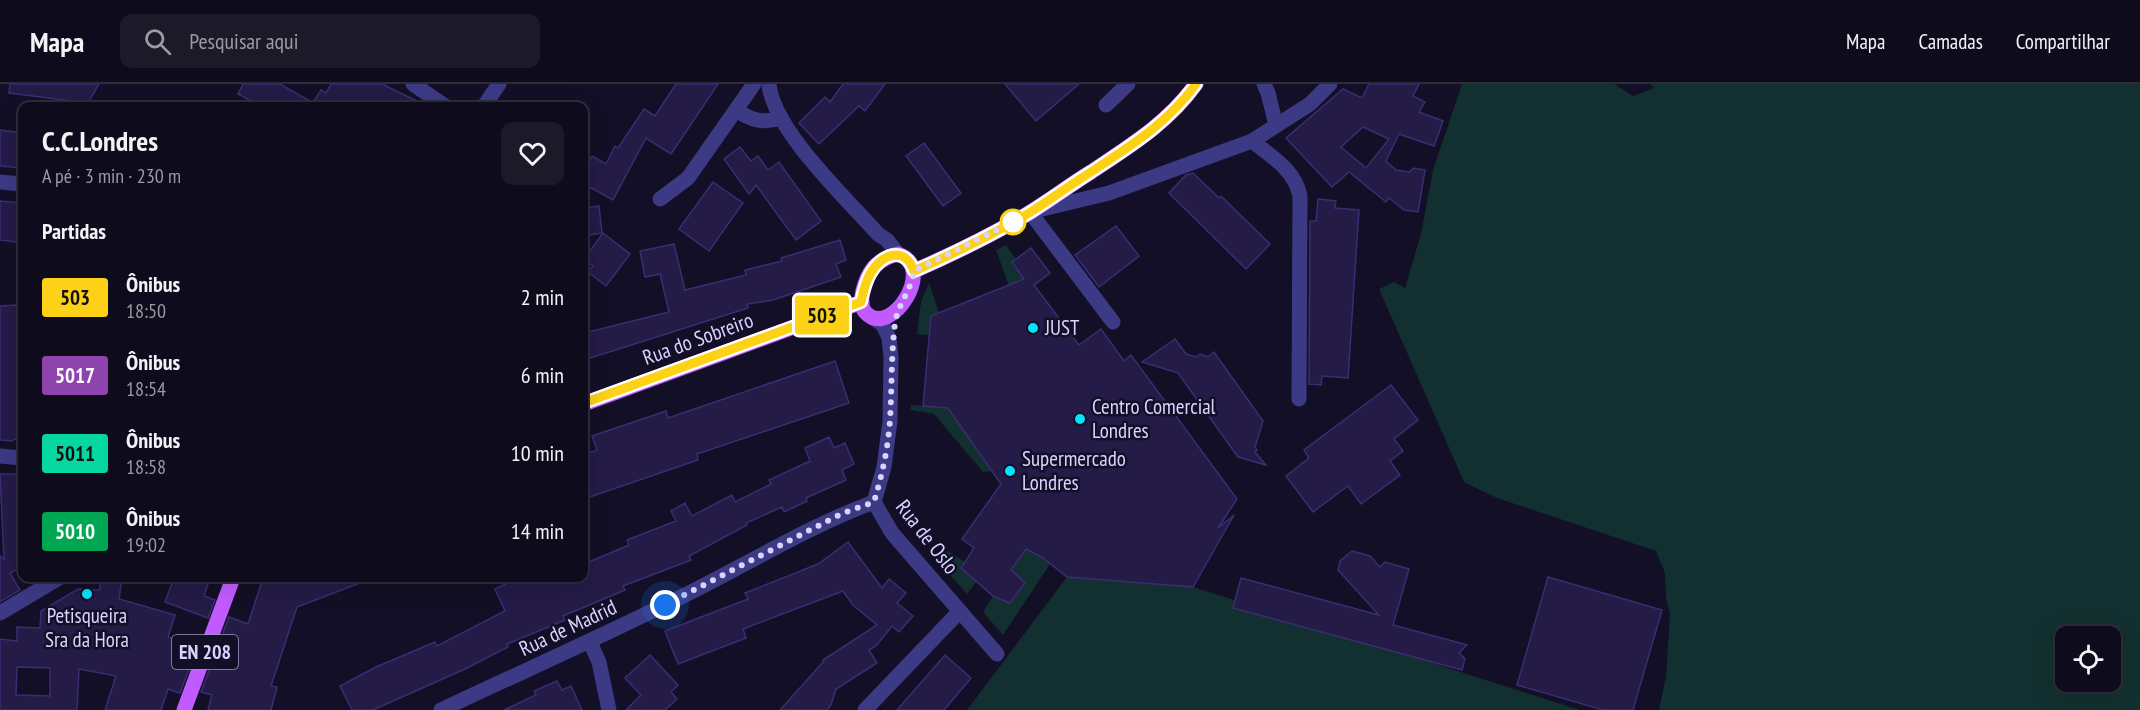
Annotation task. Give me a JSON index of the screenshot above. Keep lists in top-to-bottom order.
{
  "streets": {
    "main road": ["Rua do Sobreiro", "EN 208"],
    "street": ["Rua de Oslo", "Rua de Madrid"]
  },
  "crossings": [
    ["Rua do Sobreiro", "Rua de Oslo"],
    ["Rua de Oslo", "Rua de Madrid"]
  ],
  "places": [
    "JUST",
    "Centro Comercial Londres",
    "Supermercado Londres",
    "Petisqueira Sra da Hora"
  ],
  "lines": ["bus line 503"],
  "page": {
    "header": "Mapa",
    "search": "Pesquisar aqui",
    "nav": ["Mapa", "Camadas", "Compartilhar"],
    "on_map": "503",
    "heading": [
      ["C.C.Londres", "A pé · 3 min · 230 m"],
      "Partidas"
    ],
    "list": [
      {
        "mark": "503",
        "name": "Ônibus",
        "note": "18:50",
        "value": "2 min"
      },
      {
        "mark": "5017",
        "name": "Ônibus",
        "note": "18:54",
        "value": "6 min"
      },
      {
        "mark": "5011",
        "name": "Ônibus",
        "note": "18:58",
        "value": "10 min"
      },
      {
        "mark": "5010",
        "name": "Ônibus",
        "note": "19:02",
        "value": "14 min"
      }
    ]
  }
}
